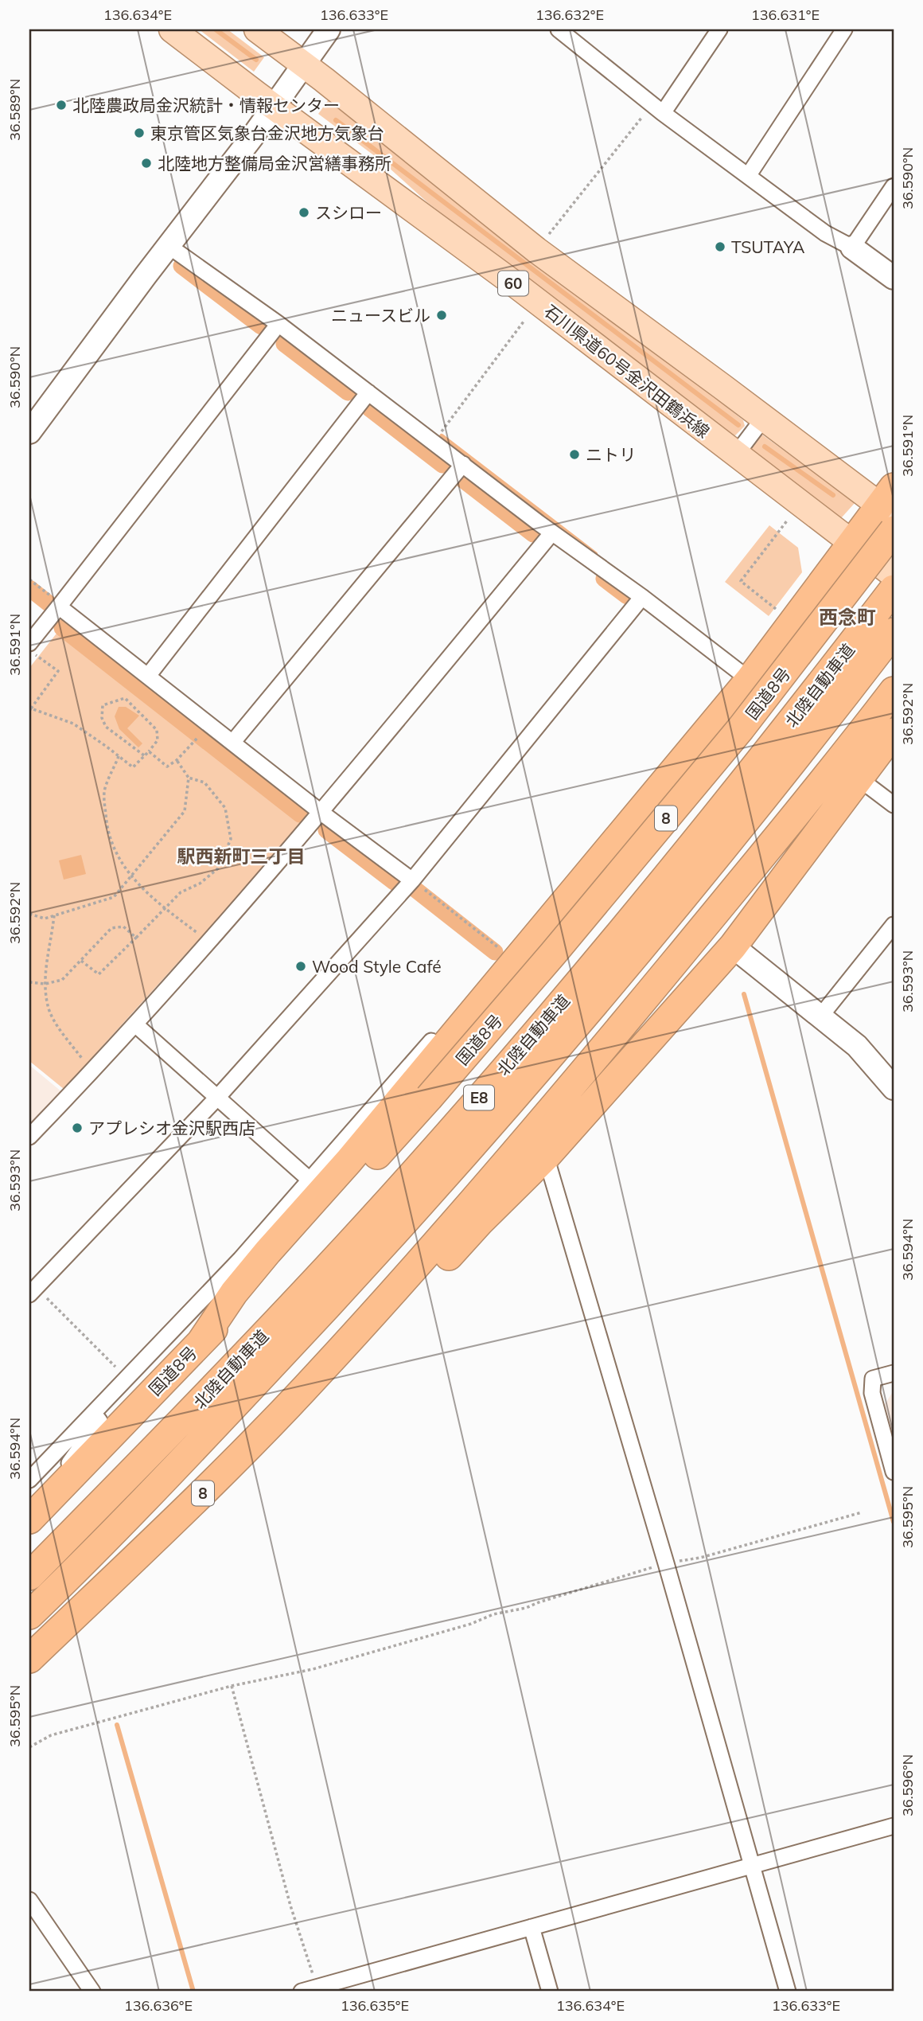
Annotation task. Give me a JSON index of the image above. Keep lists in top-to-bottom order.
{
  "streets": {
    "highway": [
      "北陸自動車道",
      "国道8号",
      "8",
      "E8"
    ],
    "main road": ["60", "石川県道60号金沢田鶴浜線"]
  },
  "crossings": [
    ["石川県道60号金沢田鶴浜線", "8"],
    ["国道8号", "8"]
  ],
  "districts": ["西念町", "駅西新町三丁目"],
  "places": [
    "北陸農政局金沢統計・情報センター",
    "東京管区気象台金沢地方気象台",
    "北陸地方整備局金沢営繕事務所",
    "スシロー",
    "TSUTAYA",
    "ニュースビル",
    "ニトリ",
    "Wood Style Café",
    "アプレシオ金沢駅西店"
  ],
  "coordinates": [
    "136.634°E",
    "136.633°E",
    "136.632°E",
    "136.631°E",
    "36.589°N",
    "36.590°N",
    "36.591°N",
    "36.592°N",
    "36.593°N",
    "36.594°N",
    "36.595°N",
    "36.596°N",
    "136.636°E",
    "136.635°E"
  ]
}
